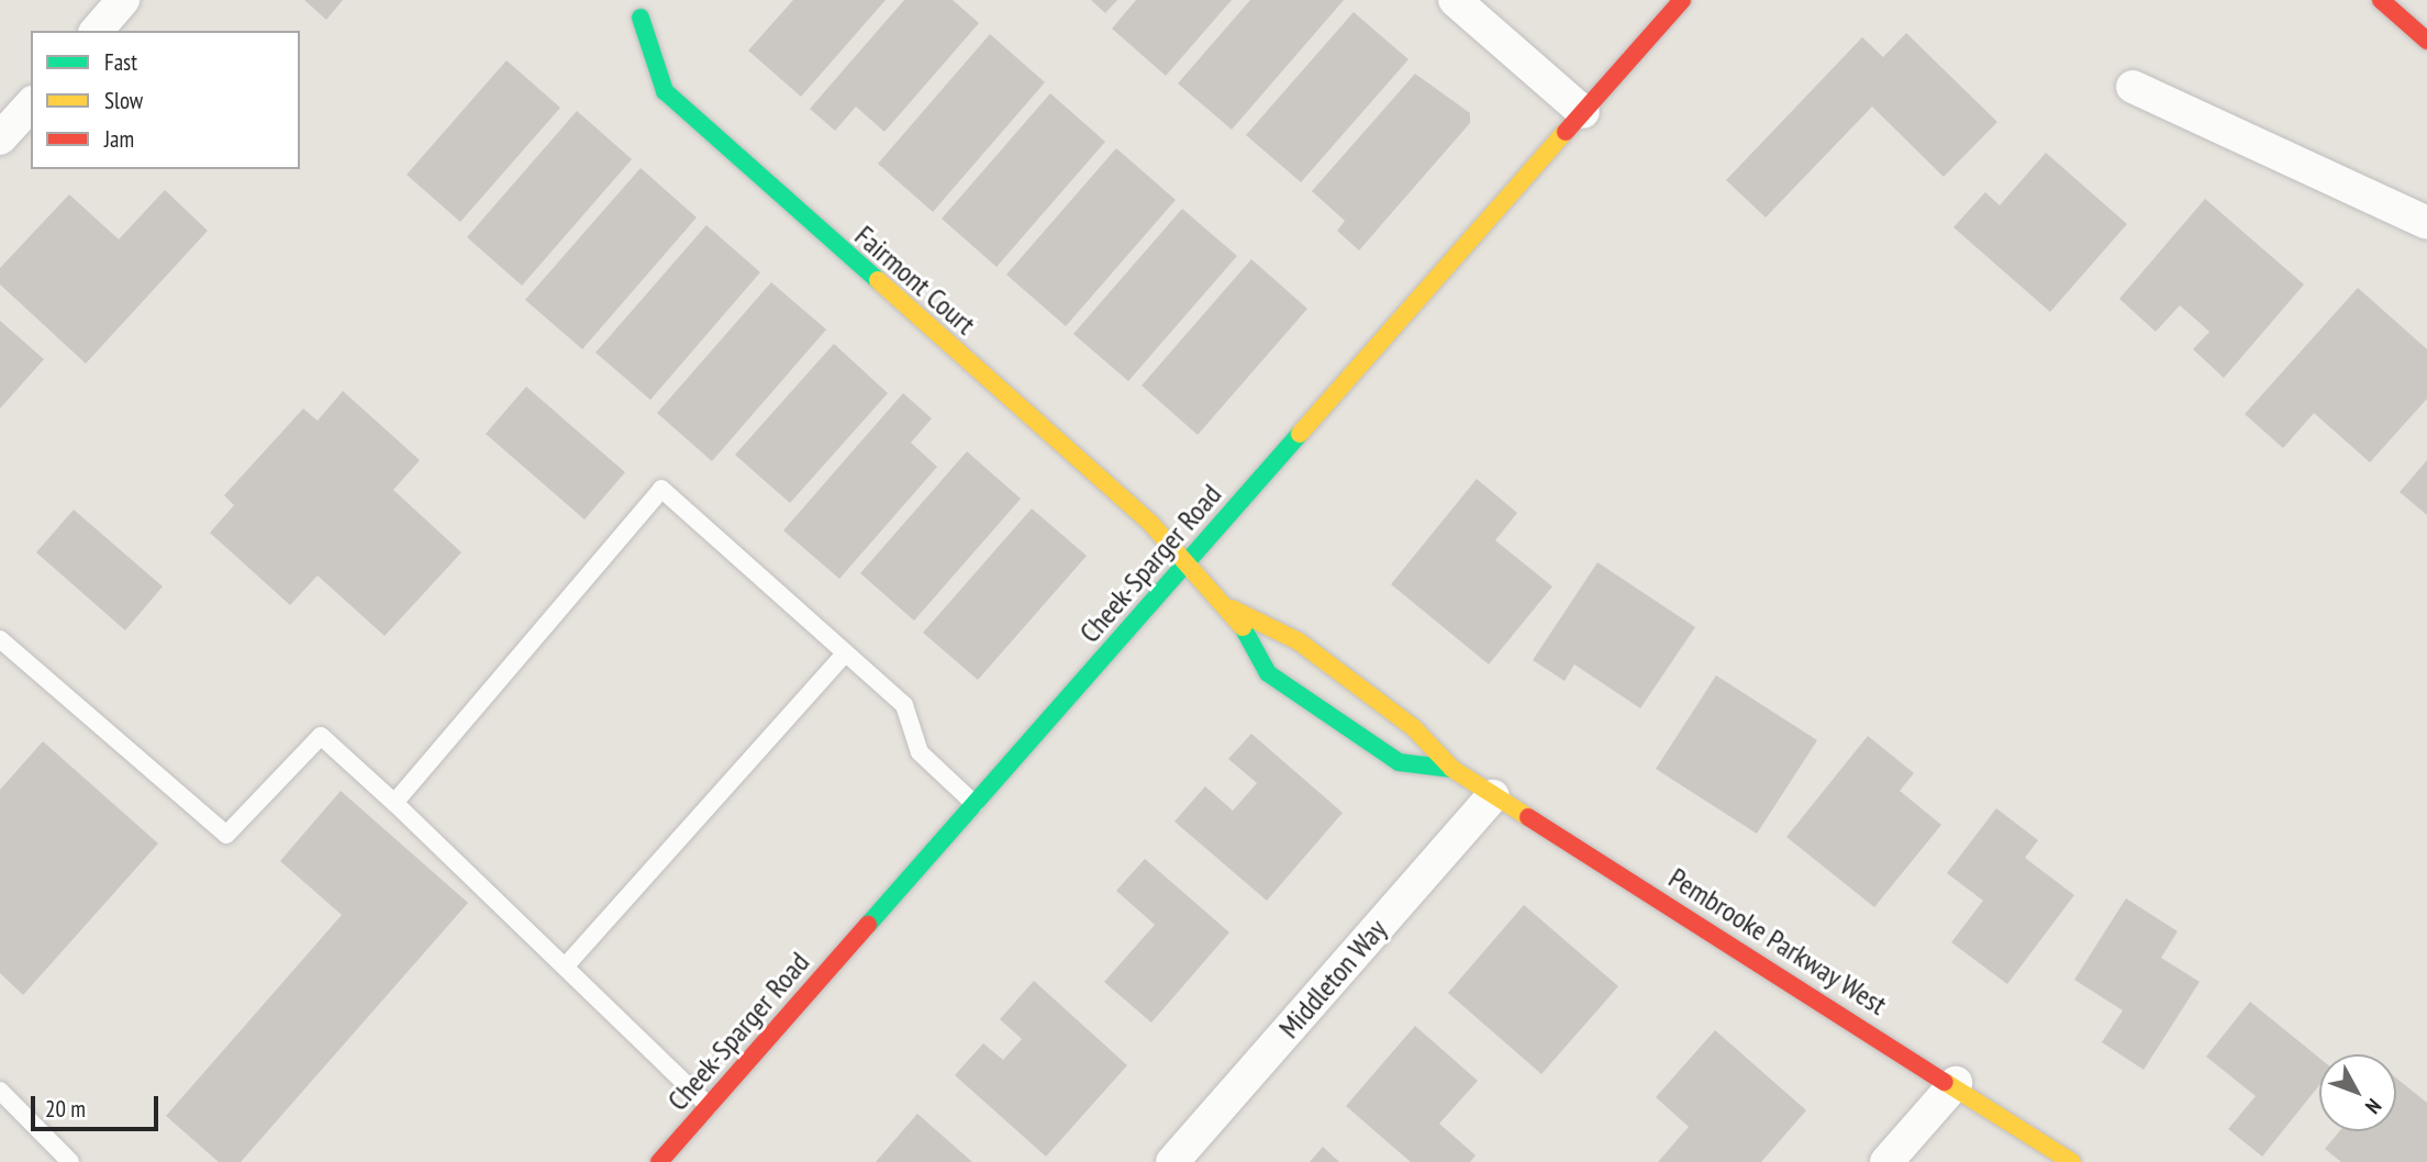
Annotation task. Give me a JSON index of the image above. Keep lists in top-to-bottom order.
{
  "streets": {
    "street": [
      "Fairmont Court",
      "Cheek-Sparger Road",
      "Pembrooke Parkway West",
      "Middleton Way"
    ]
  },
  "crossings": [
    ["Fairmont Court", "Cheek-Sparger Road"],
    ["Fairmont Court", "Pembrooke Parkway West"],
    ["Cheek-Sparger Road", "Pembrooke Parkway West"],
    ["Pembrooke Parkway West", "Middleton Way"]
  ],
  "legend": ["Fast", "Slow", "Jam"],
  "scale_bar": "20 m",
  "north": "bottom right"
}
